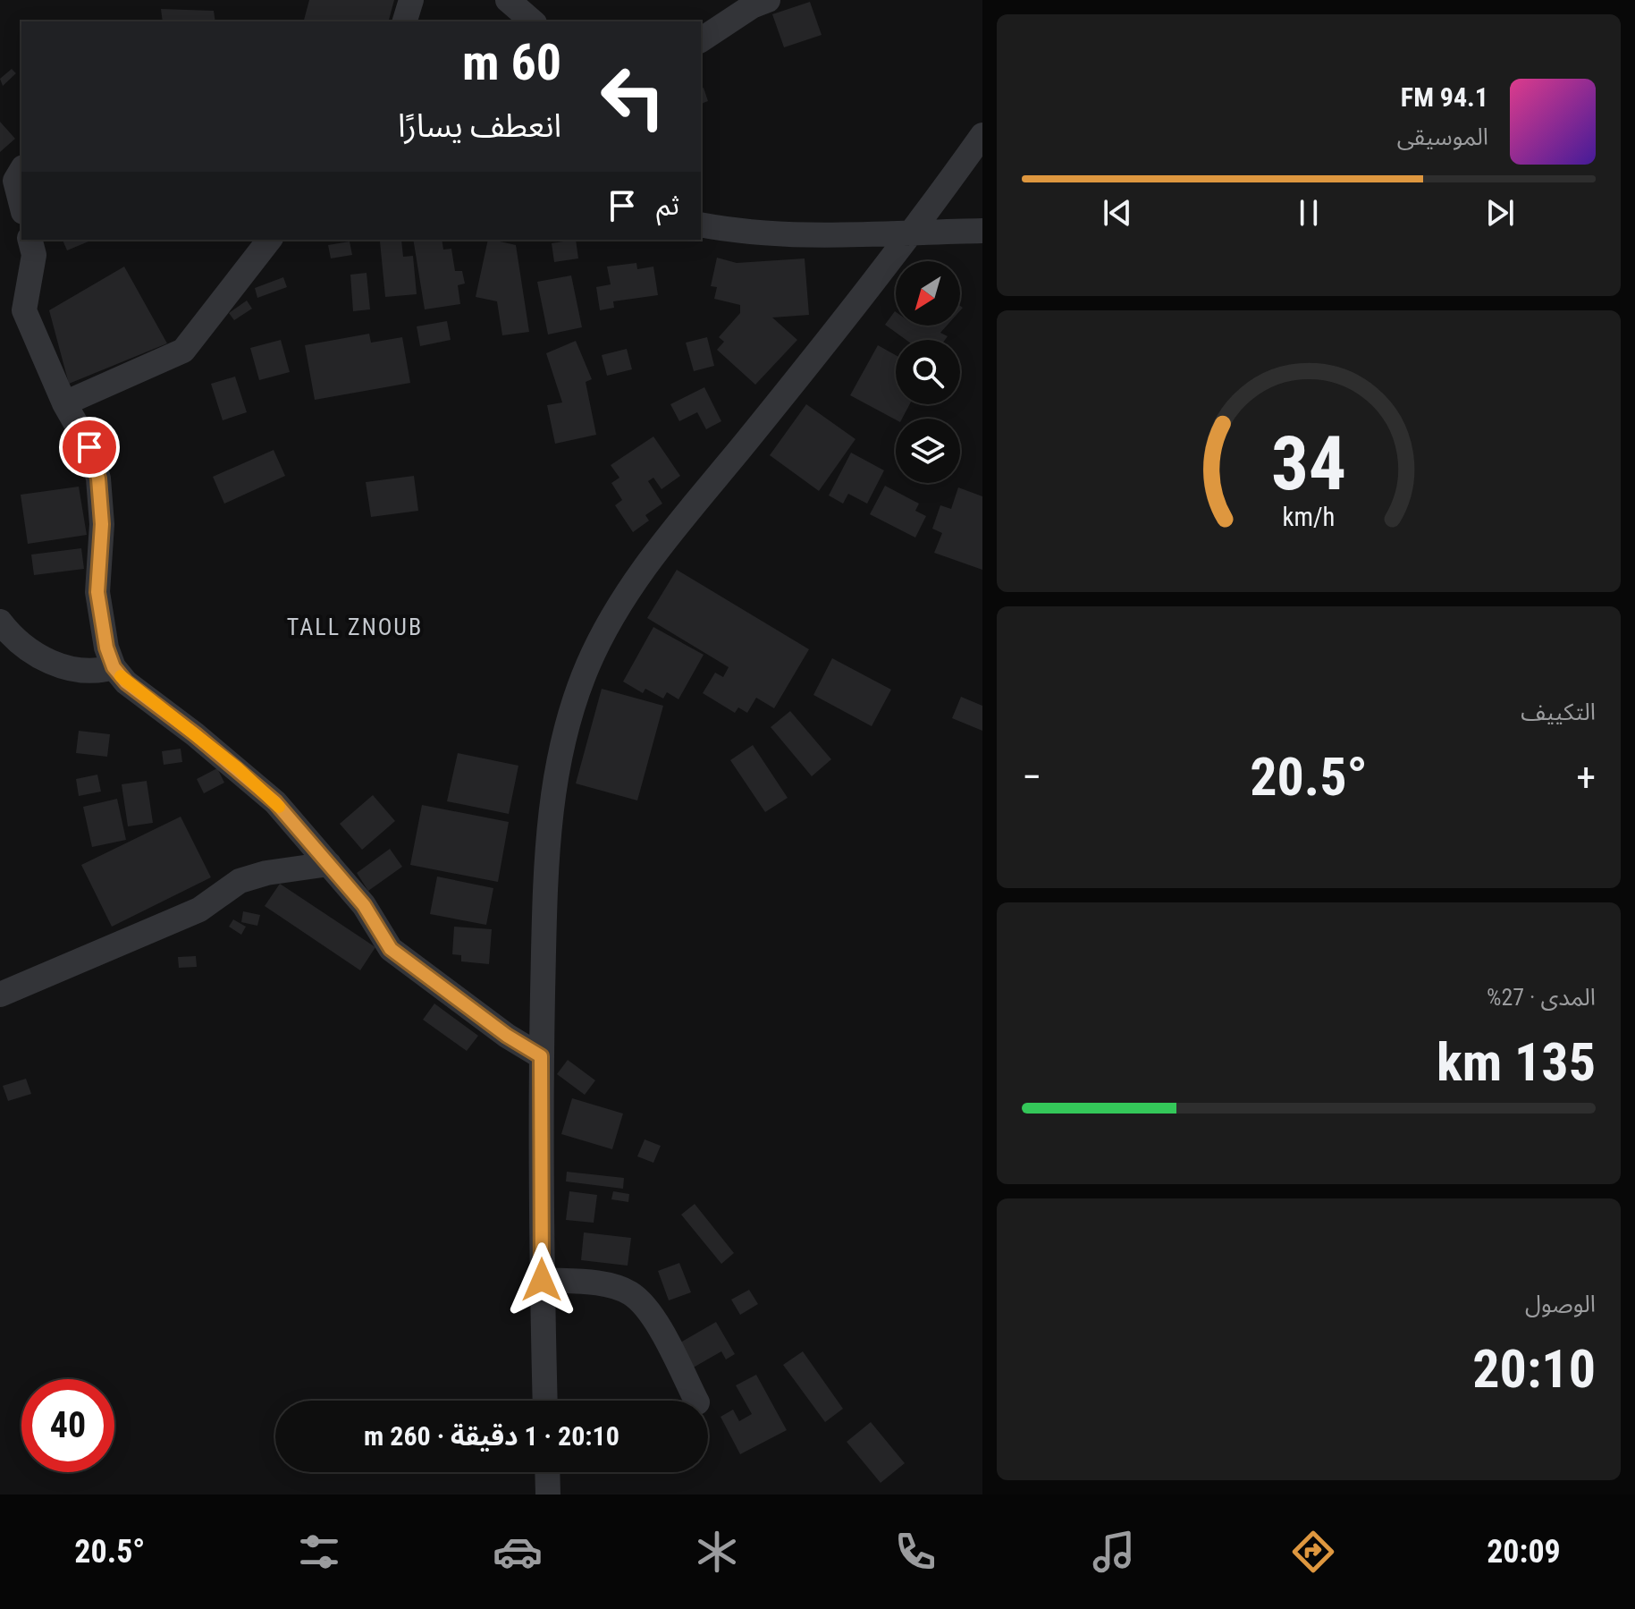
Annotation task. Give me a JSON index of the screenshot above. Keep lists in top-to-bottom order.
{
  "districts": ["TALL ZNOUB"],
  "north": "bottom left",
  "page": {
    "turn": ["60 m", "انعطف يسارًا"],
    "song": ["94.1 FM", "الموسيقى"],
    "then": "ثم",
    "tile": [
      "التكييف",
      ["المدى · 27%", "135 km"],
      ["الوصول", "20:10"]
    ],
    "heat": ["−", "20.5°", "+"],
    "limit": "40",
    "trip": "20:10 · 1 دقيقة · 260 m",
    "tabs": ["20:09", "20.5°"],
    "gauge": ["34", "km/h"]
  }
}
